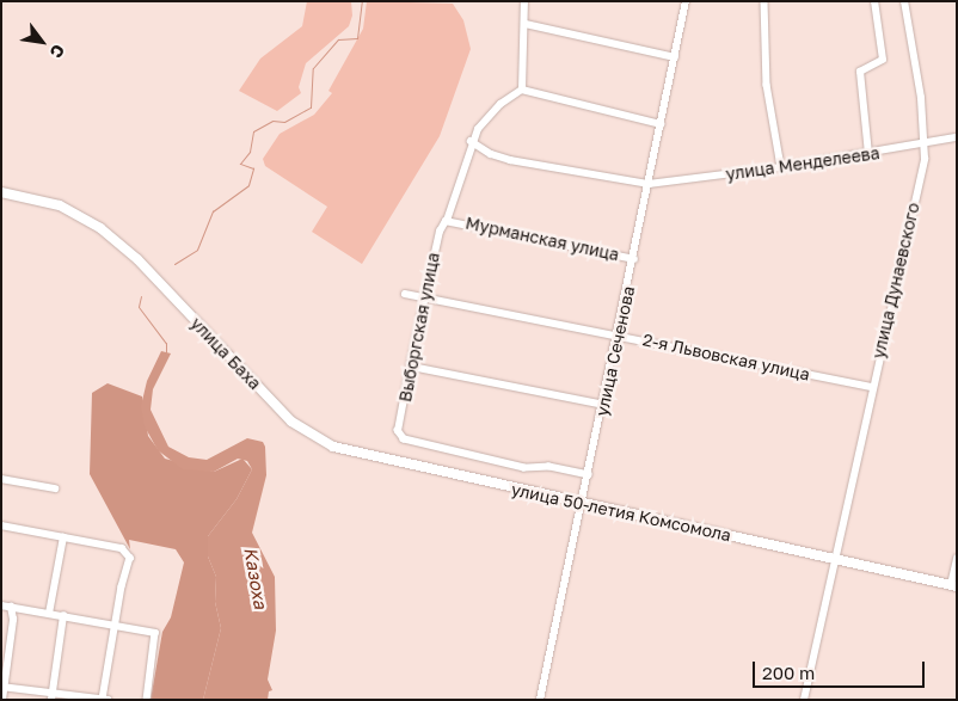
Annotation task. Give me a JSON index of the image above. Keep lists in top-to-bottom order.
{
  "streets": {
    "main road": ["улица Баха", "улица 50-летия Комсомола"],
    "street": [
      "улица Менделеева",
      "Мурманская улица",
      "улица Дунаевского",
      "Выборгская улица",
      "улица Сеченова",
      "2-я Львовская улица"
    ]
  },
  "crossings": [
    ["улица Менделеева", "улица Дунаевского"],
    ["улица Менделеева", "Выборгская улица"],
    ["улица Менделеева", "улица Сеченова"],
    ["Мурманская улица", "Выборгская улица"],
    ["Мурманская улица", "улица Сеченова"],
    ["улица Дунаевского", "2-я Львовская улица"],
    ["улица Дунаевского", "улица 50-летия Комсомола"],
    ["Выборгская улица", "улица Сеченова"],
    ["Выборгская улица", "2-я Львовская улица"],
    ["улица Сеченова", "2-я Львовская улица"],
    ["улица Сеченова", "улица 50-летия Комсомола"],
    ["улица Баха", "улица 50-летия Комсомола"]
  ],
  "water": ["Казоха"],
  "scale_bar": "200 m",
  "north": "bottom right"
}
